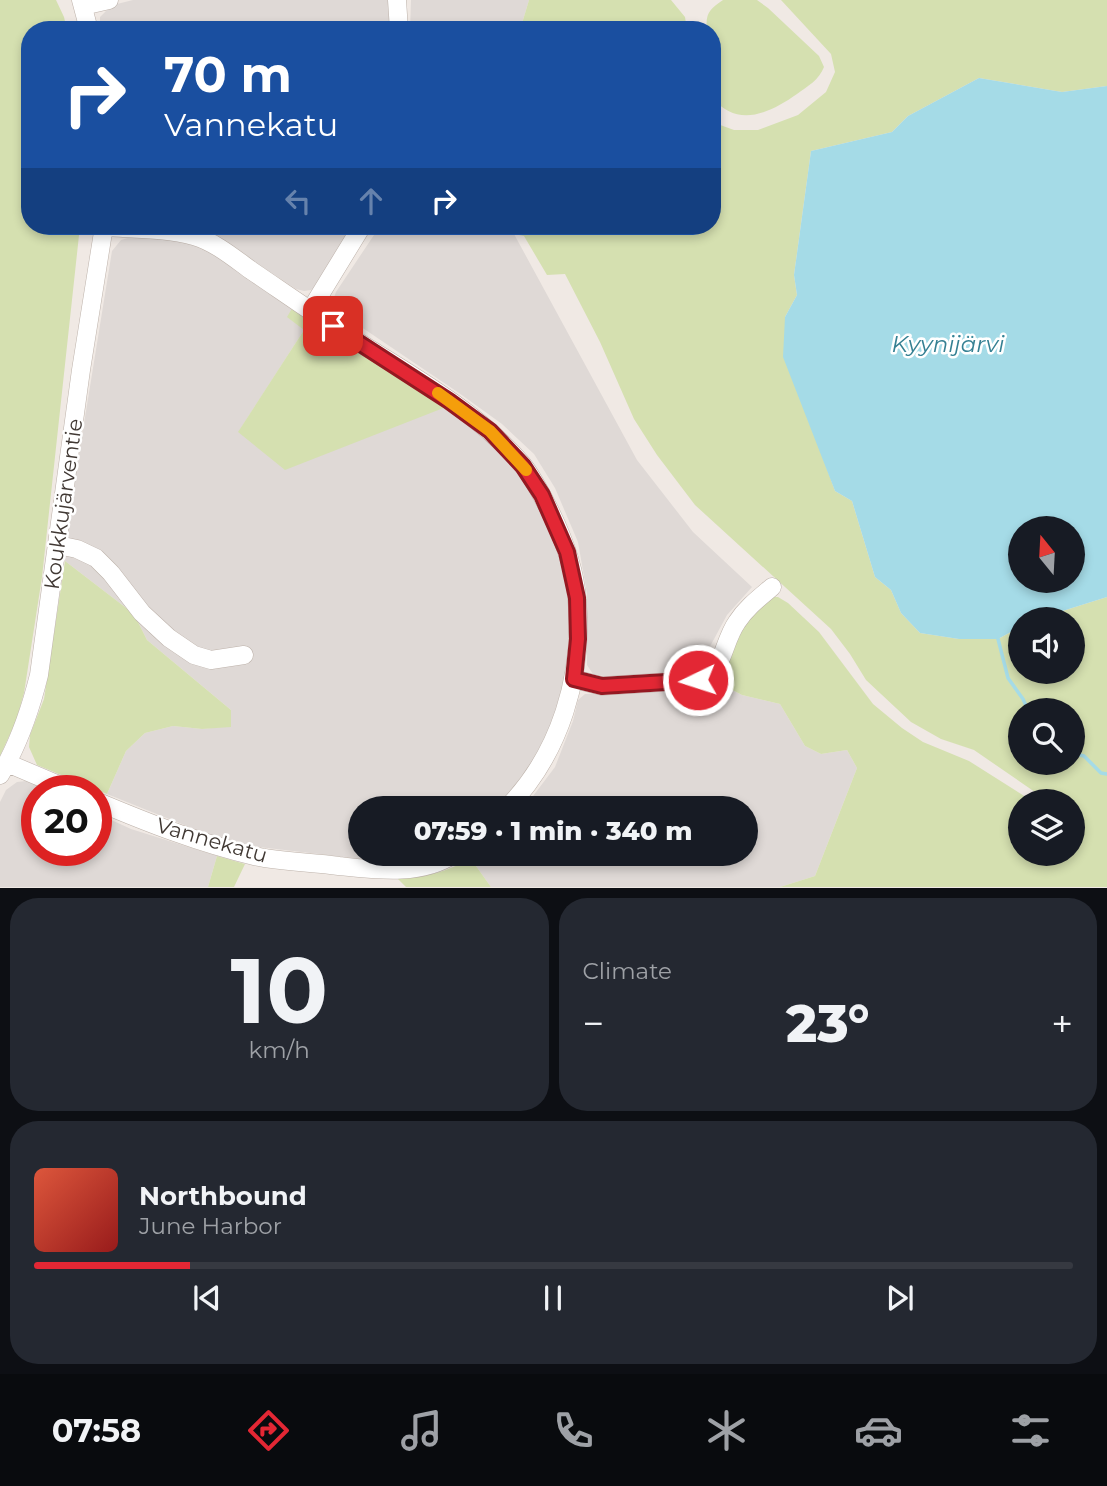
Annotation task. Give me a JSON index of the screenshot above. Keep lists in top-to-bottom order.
{
  "streets": {
    "street": ["Koukkujärventie", "Vannekatu"]
  },
  "water": ["Kyynijärvi"],
  "north": "top",
  "page": {
    "turn": ["70 m", "Vannekatu"],
    "limit": "20",
    "trip": "07:59 · 1 min · 340 m",
    "tile": [
      ["10", "km/h"],
      "Climate"
    ],
    "heat": ["−", "23°", "+"],
    "song": ["Northbound", "June Harbor"],
    "tabs": "07:58"
  }
}
